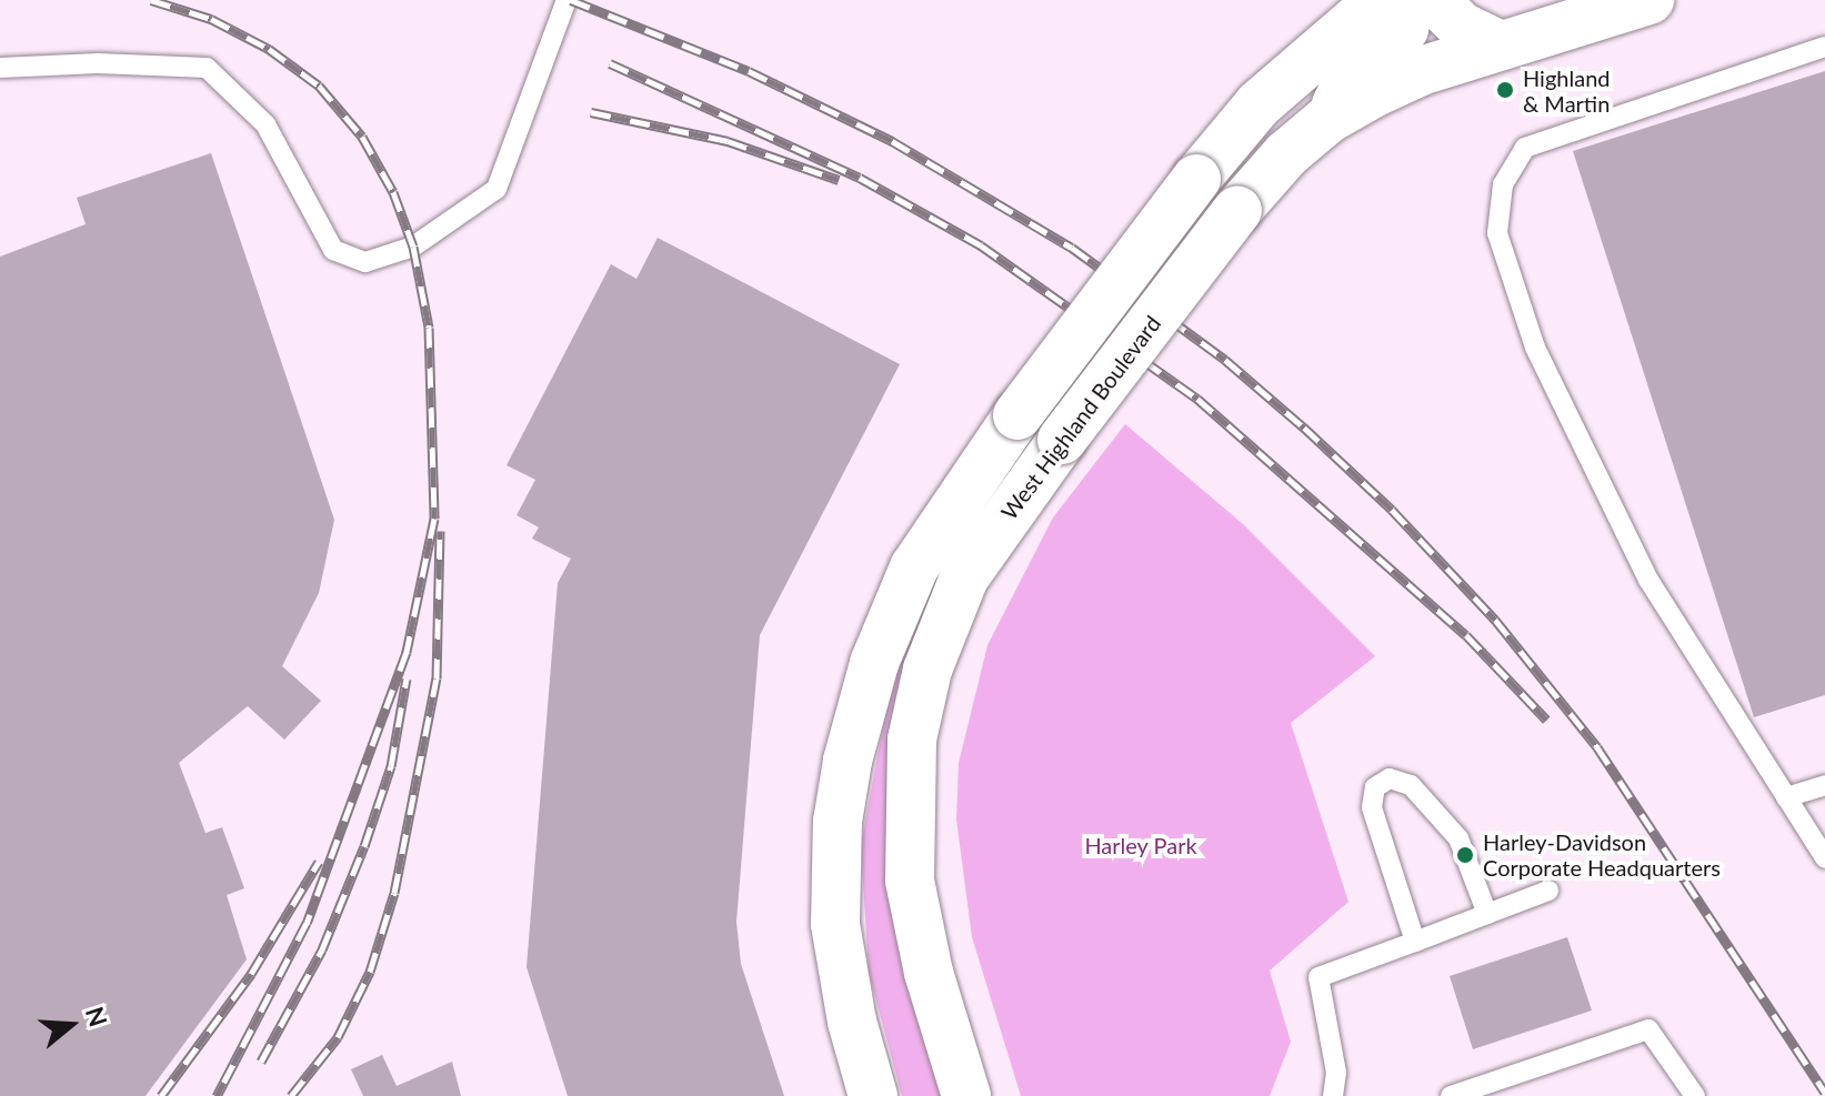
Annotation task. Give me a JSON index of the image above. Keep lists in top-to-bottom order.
{
  "streets": {
    "street": ["West Highland Boulevard"]
  },
  "parks": ["Harley Park"],
  "places": ["Highland & Martin", "Harley-Davidson Corporate Headquarters"],
  "north": "right"
}
